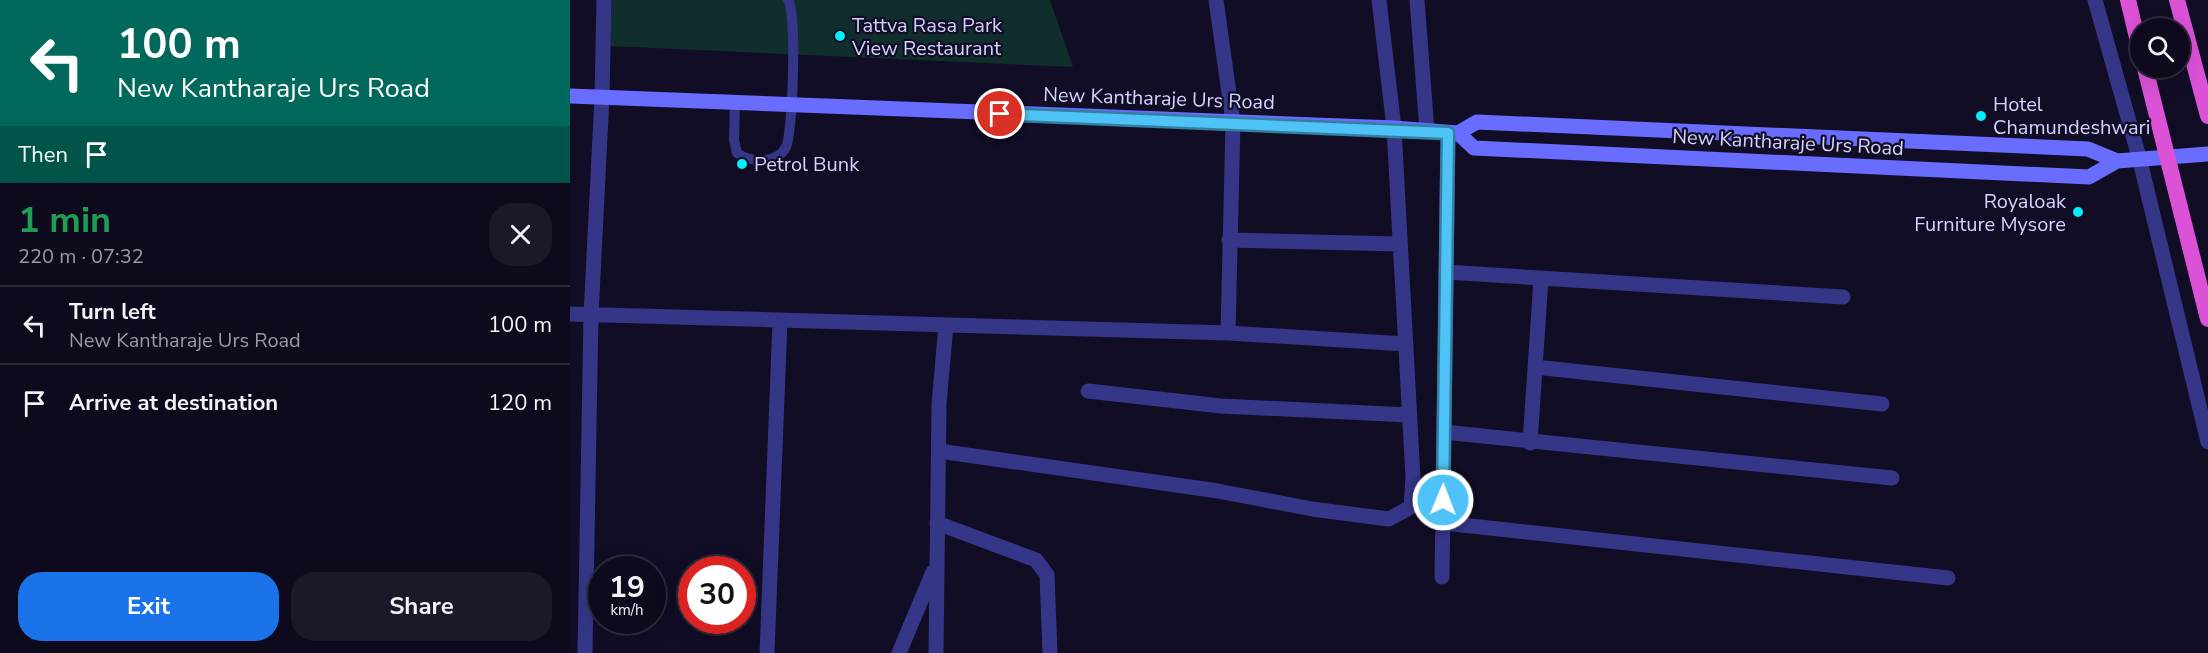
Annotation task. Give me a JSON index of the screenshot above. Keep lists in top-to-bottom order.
{
  "streets": {
    "main road": ["New Kantharaje Urs Road"]
  },
  "places": [
    "Tattva Rasa Park View Restaurant",
    "Hotel Chamundeshwari",
    "Petrol Bunk",
    "Royaloak Furniture Mysore"
  ],
  "page": {
    "turn": ["100 m", "New Kantharaje Urs Road"],
    "then": "Then",
    "heading": ["1 min", "220 m · 07:32"],
    "list": [
      {
        "name": "Turn left",
        "note": "New Kantharaje Urs Road",
        "value": "100 m"
      },
      {
        "name": "Arrive at destination",
        "value": "120 m"
      }
    ],
    "speed": "19 km/h",
    "limit": "30",
    "buttons": ["Exit", "Share"]
  }
}
